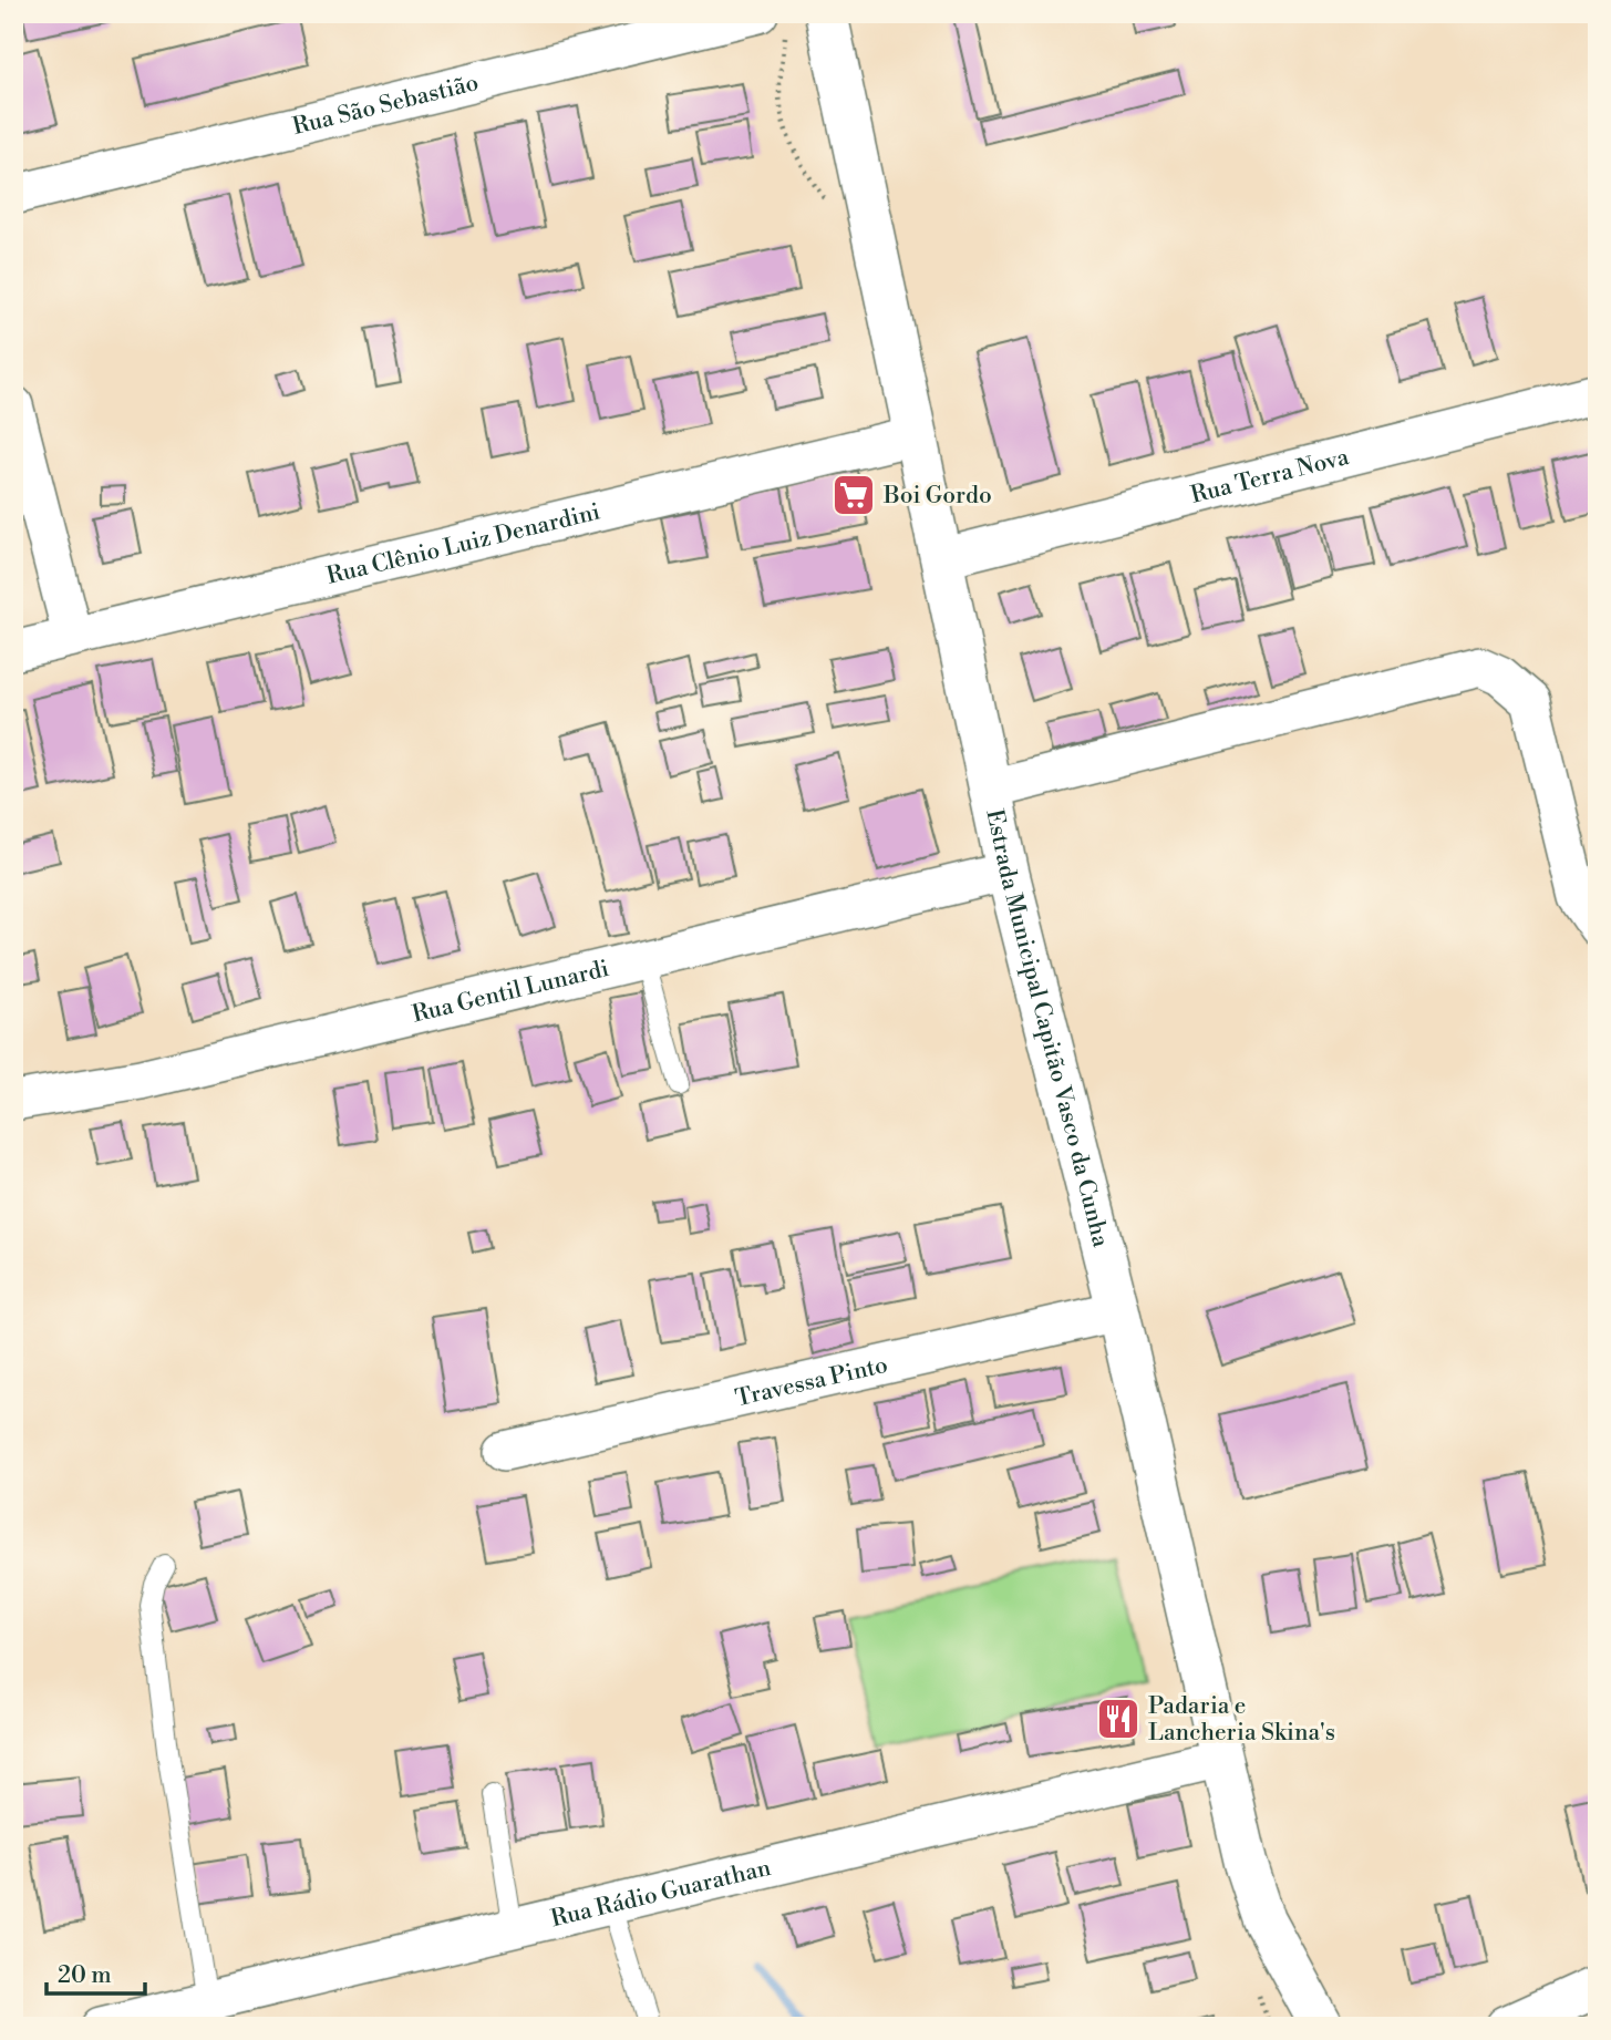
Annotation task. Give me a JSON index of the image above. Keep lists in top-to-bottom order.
{
  "streets": {
    "street": [
      "Rua São Sebastião",
      "Rua Terra Nova",
      "Rua Clênio Luiz Denardini",
      "Rua Gentil Lunardi",
      "Estrada Municipal Capitão Vasco da Cunha",
      "Travessa Pinto",
      "Rua Rádio Guarathan"
    ]
  },
  "crossings": [
    ["Rua Terra Nova", "Estrada Municipal Capitão Vasco da Cunha"],
    ["Rua Clênio Luiz Denardini", "Estrada Municipal Capitão Vasco da Cunha"],
    ["Rua Gentil Lunardi", "Estrada Municipal Capitão Vasco da Cunha"],
    ["Estrada Municipal Capitão Vasco da Cunha", "Travessa Pinto"],
    ["Estrada Municipal Capitão Vasco da Cunha", "Rua Rádio Guarathan"]
  ],
  "places": {
    "supermarket": ["Boi Gordo"],
    "restaurant": ["Padaria e Lancheria Skina's"]
  },
  "scale_bar": "20 m"
}
